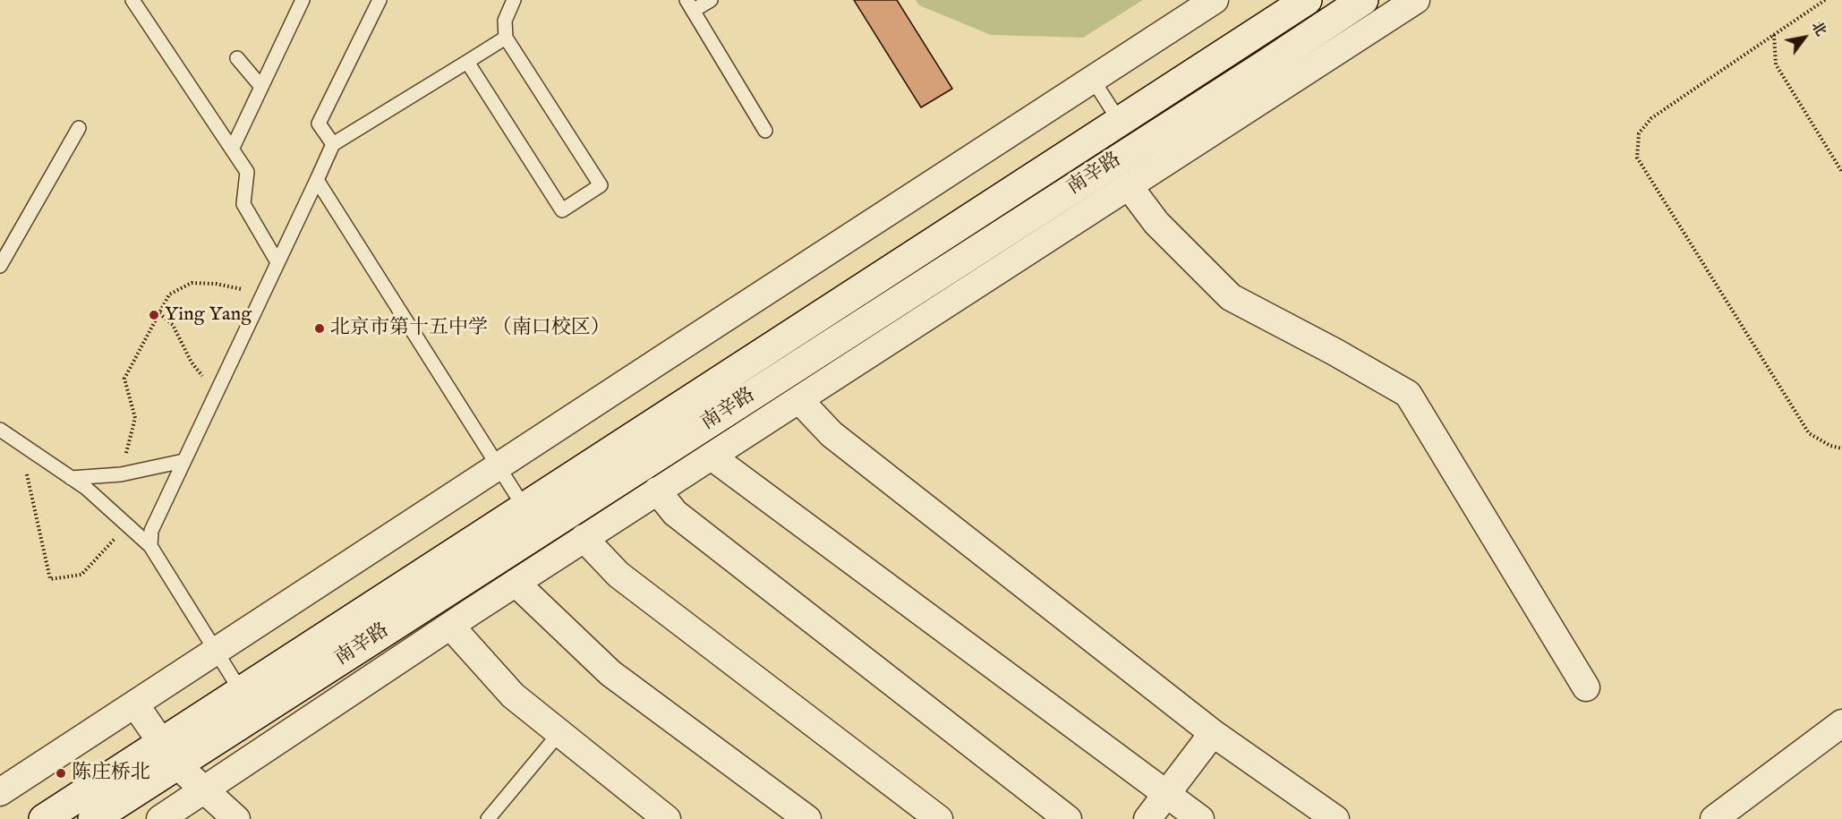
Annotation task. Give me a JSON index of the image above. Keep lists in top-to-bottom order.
{
  "streets": {
    "main road": ["南辛路"]
  },
  "places": ["Ying Yang", "北京市第十五中学 （南口校区）", "陈庄桥北"],
  "north": "top right"
}
